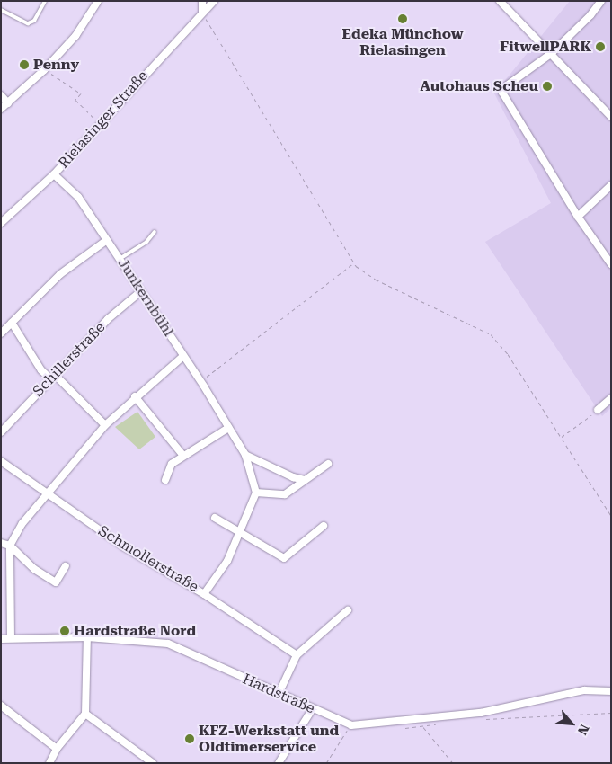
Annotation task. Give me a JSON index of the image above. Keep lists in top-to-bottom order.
{
  "streets": {
    "street": [
      "Rielasinger Straße",
      "Junkernbühl",
      "Schillerstraße",
      "Schmollerstraße",
      "Hardstraße"
    ]
  },
  "crossings": [
    ["Rielasinger Straße", "Junkernbühl"],
    ["Junkernbühl", "Schillerstraße"]
  ],
  "places": [
    "Edeka Münchow Rielasingen",
    "FitwellPARK",
    "Penny",
    "Autohaus Scheu",
    "Hardstraße Nord",
    "KFZ-Werkstatt und Oldtimerservice"
  ],
  "north": "bottom right"
}
